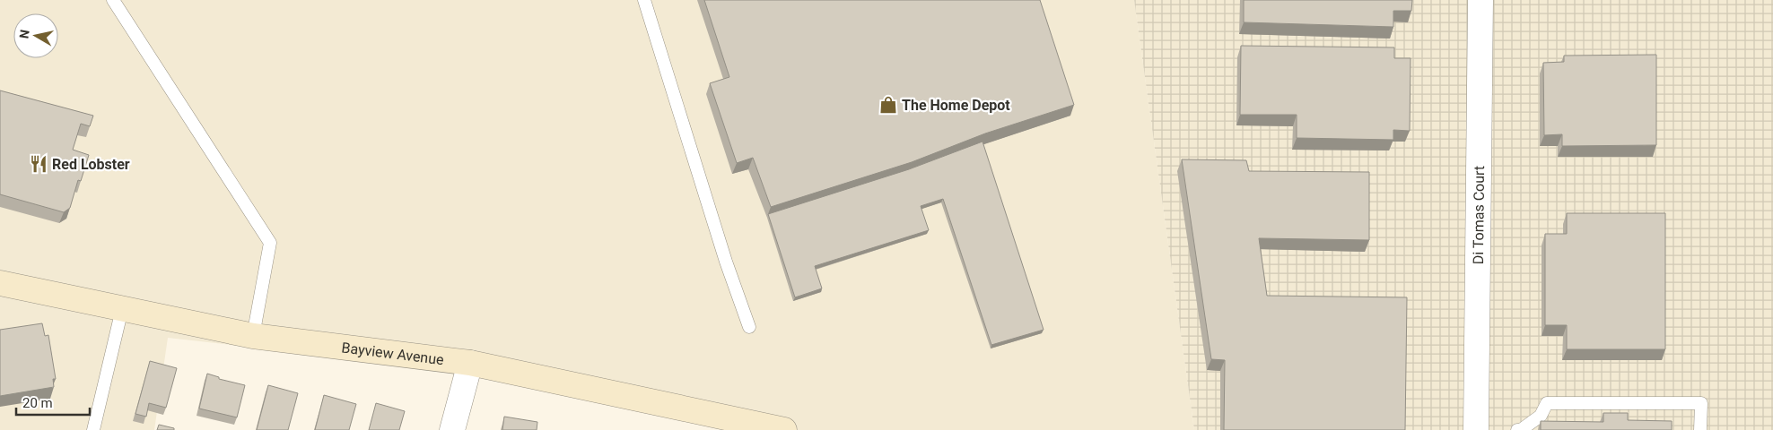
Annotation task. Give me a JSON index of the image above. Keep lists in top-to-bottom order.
{
  "streets": {
    "street": ["Di Tomas Court", "Bayview Avenue"]
  },
  "places": {
    "shop": ["The Home Depot"],
    "restaurant": ["Red Lobster"]
  },
  "scale_bar": "20 m",
  "north": "left"
}
